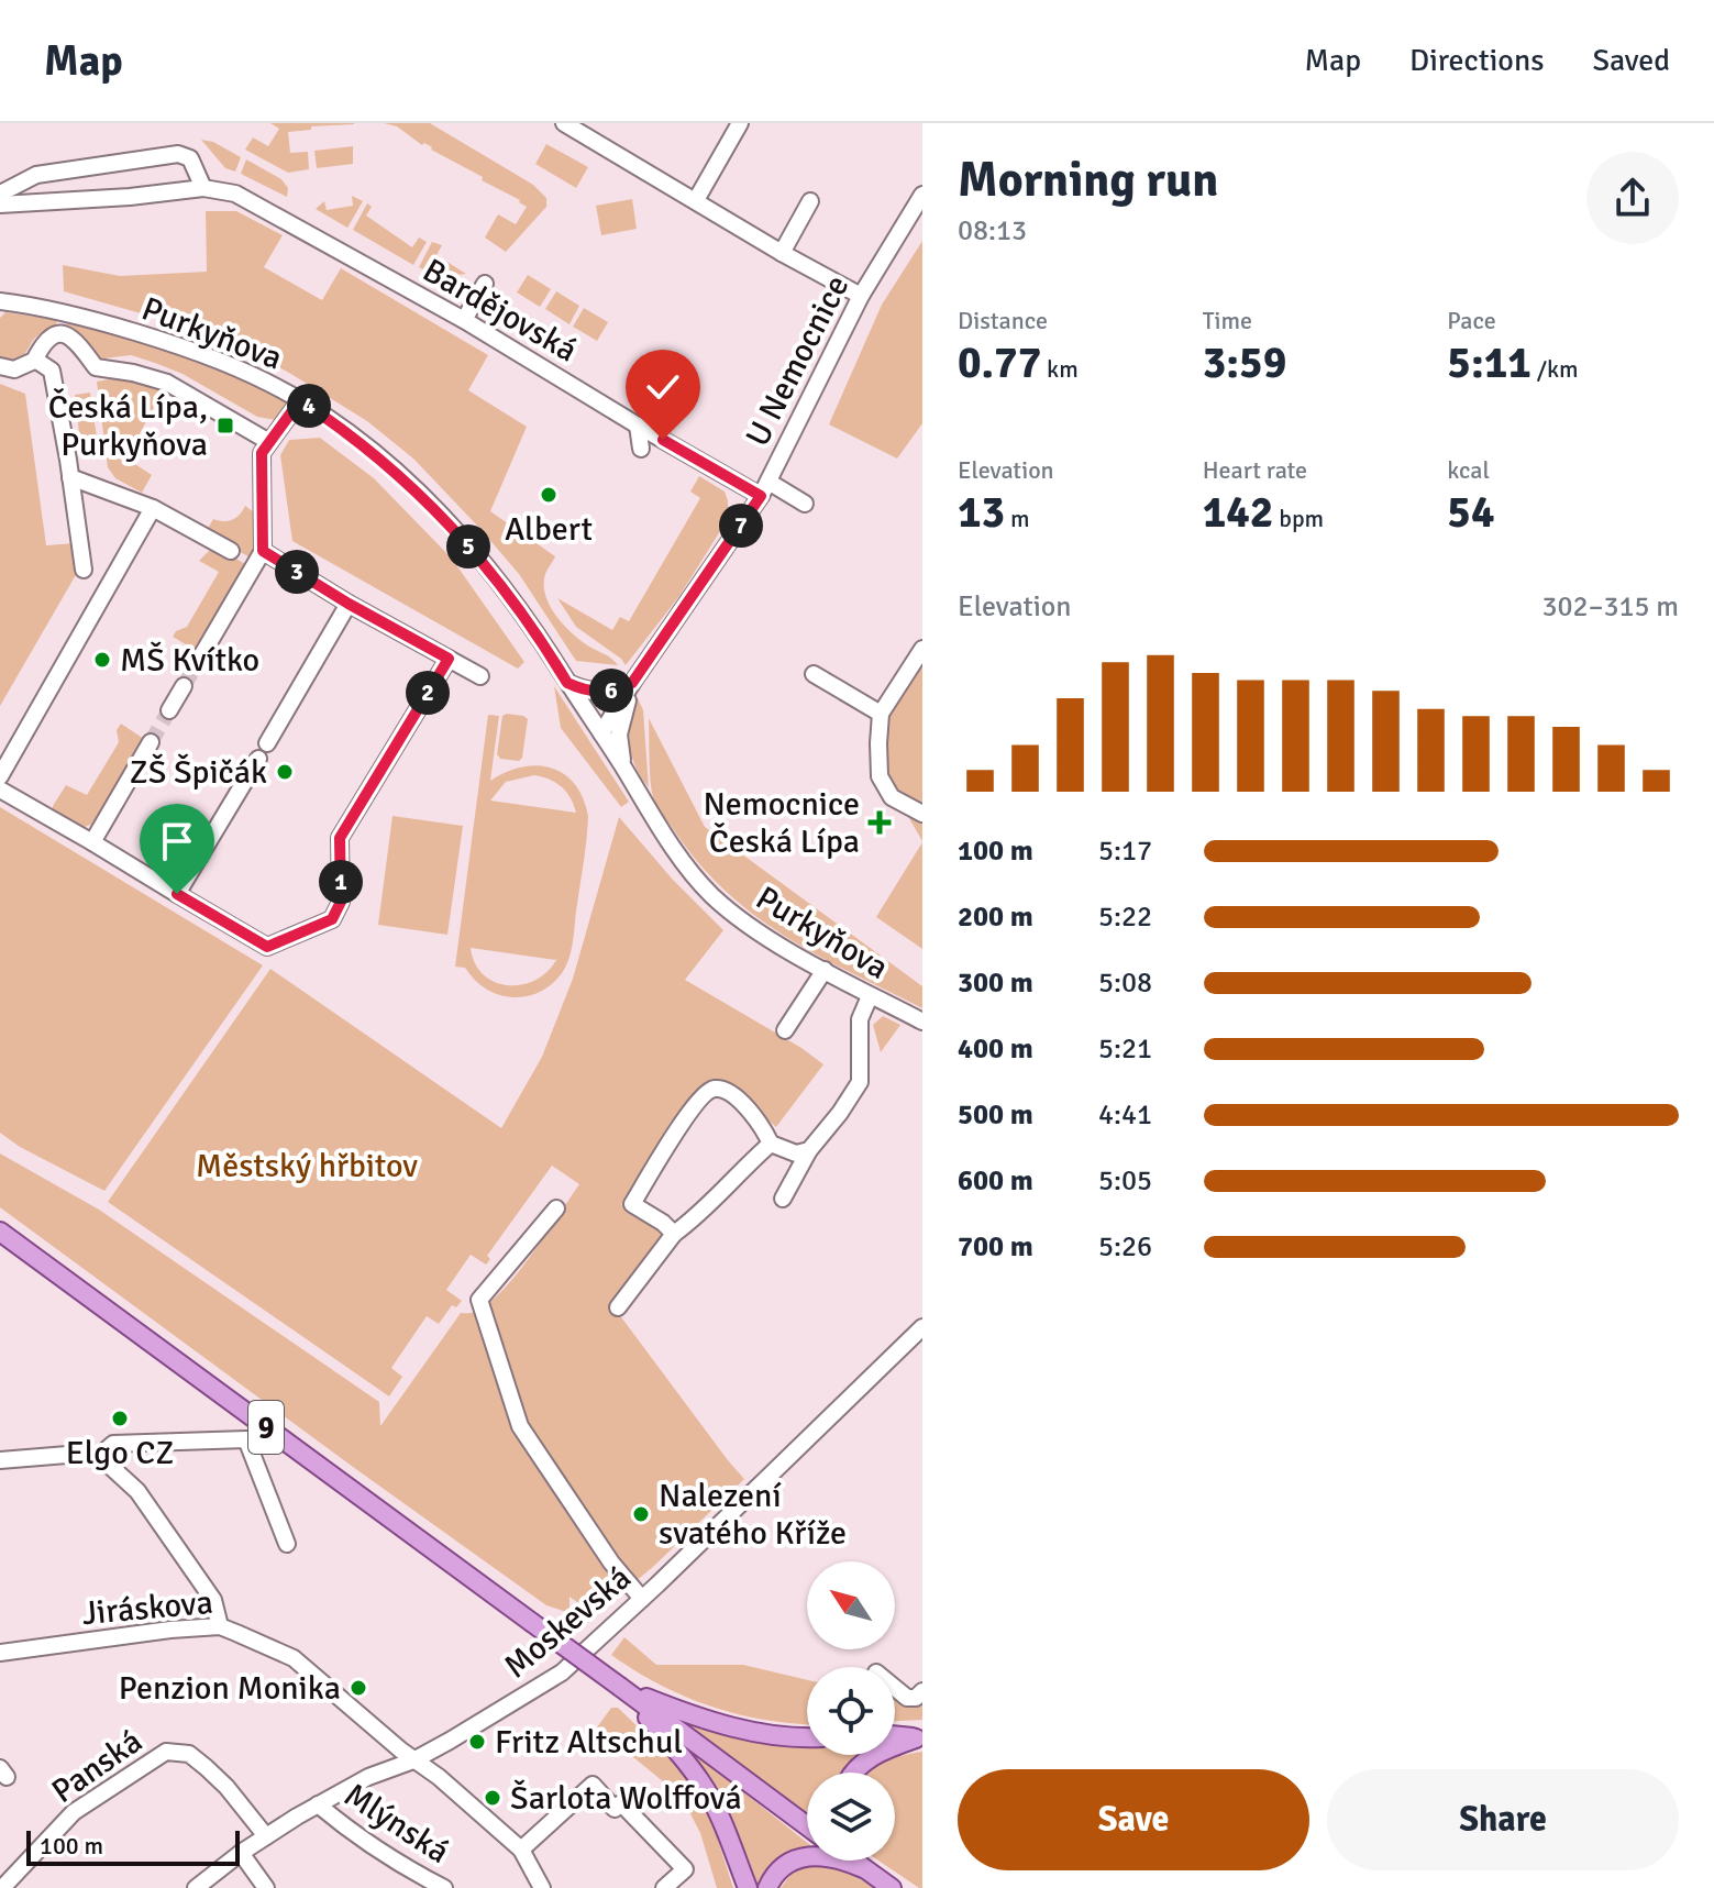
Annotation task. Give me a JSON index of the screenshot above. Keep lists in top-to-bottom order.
{
  "streets": {
    "main road": ["9"],
    "street": [
      "Bardějovská",
      "Purkyňova",
      "U Nemocnice",
      "Jiráskova",
      "Moskevská",
      "Panská",
      "Mlýnská"
    ]
  },
  "crossings": [
    ["Bardějovská", "U Nemocnice"],
    ["Purkyňova", "U Nemocnice"],
    ["Jiráskova", "Moskevská"],
    ["Moskevská", "Panská"],
    ["Moskevská", "Mlýnská"]
  ],
  "parks": ["Městský hřbitov"],
  "places": {
    "transit": ["Česká Lípa, Purkyňova"],
    "other": [
      "Albert",
      "MŠ Kvítko",
      "ZŠ Špičák",
      "Elgo CZ",
      "Nalezení svatého Kříže",
      "Penzion Monika",
      "Fritz Altschul",
      "Šarlota Wolffová"
    ],
    "health": ["Nemocnice Česká Lípa"]
  },
  "scale_bar": "100 m",
  "north": "top left",
  "page": {
    "header": "Map",
    "nav": ["Map", "Directions", "Saved"],
    "heading": ["Morning run", "08:13"],
    "stats": [
      ["Distance", "0.77 km"],
      ["Time", "3:59"],
      ["Pace", "5:11 /km"],
      ["Elevation", "13 m"],
      ["Heart rate", "142 bpm"],
      ["kcal", "54"]
    ],
    "pins": [
      "4",
      "7",
      "5",
      "3",
      "6",
      "2",
      "1"
    ],
    "chart": ["Elevation", "302–315 m"],
    "list": [
      {
        "name": "100 m",
        "note": "5:17"
      },
      {
        "name": "200 m",
        "note": "5:22"
      },
      {
        "name": "300 m",
        "note": "5:08"
      },
      {
        "name": "400 m",
        "note": "5:21"
      },
      {
        "name": "500 m",
        "note": "4:41"
      },
      {
        "name": "600 m",
        "note": "5:05"
      },
      {
        "name": "700 m",
        "note": "5:26"
      }
    ],
    "buttons": ["Save", "Share"],
    "scale": "100 m"
  }
}
